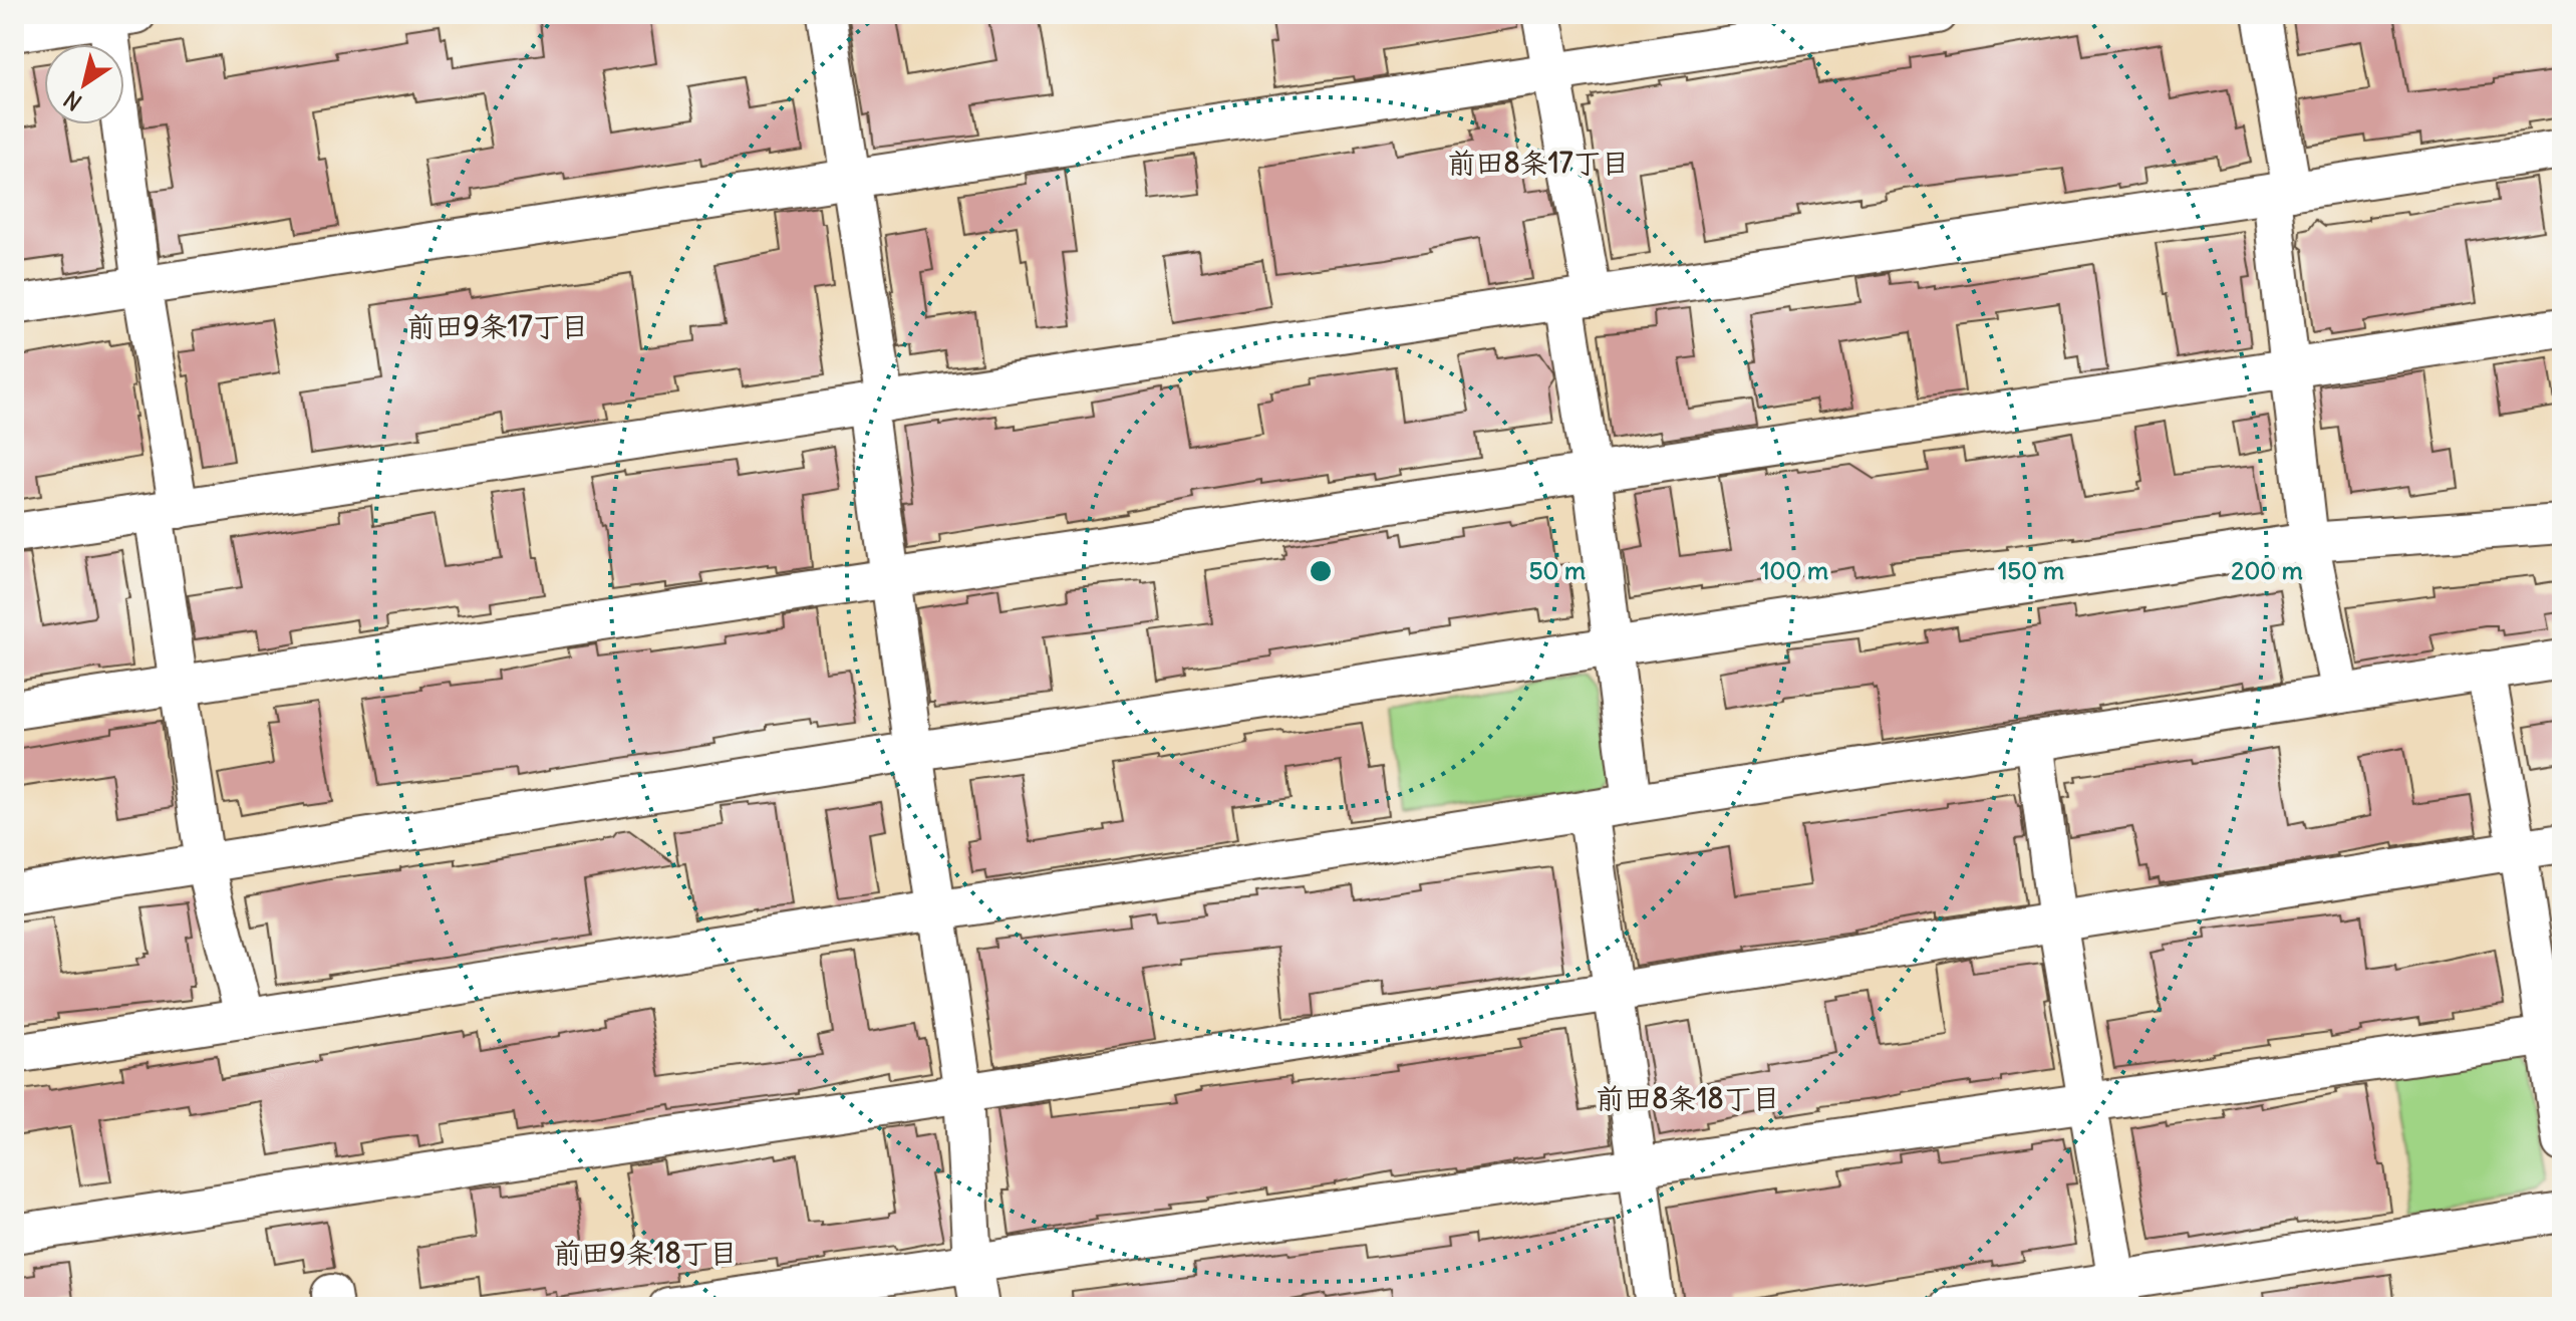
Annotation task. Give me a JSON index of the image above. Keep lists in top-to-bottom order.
{
  "districts": [
    "前田8条17丁目",
    "前田9条17丁目",
    "前田8条18丁目",
    "前田9条18丁目"
  ],
  "north": "bottom left",
  "rings": [
    "50 m",
    "100 m",
    "150 m",
    "200 m"
  ]
}
